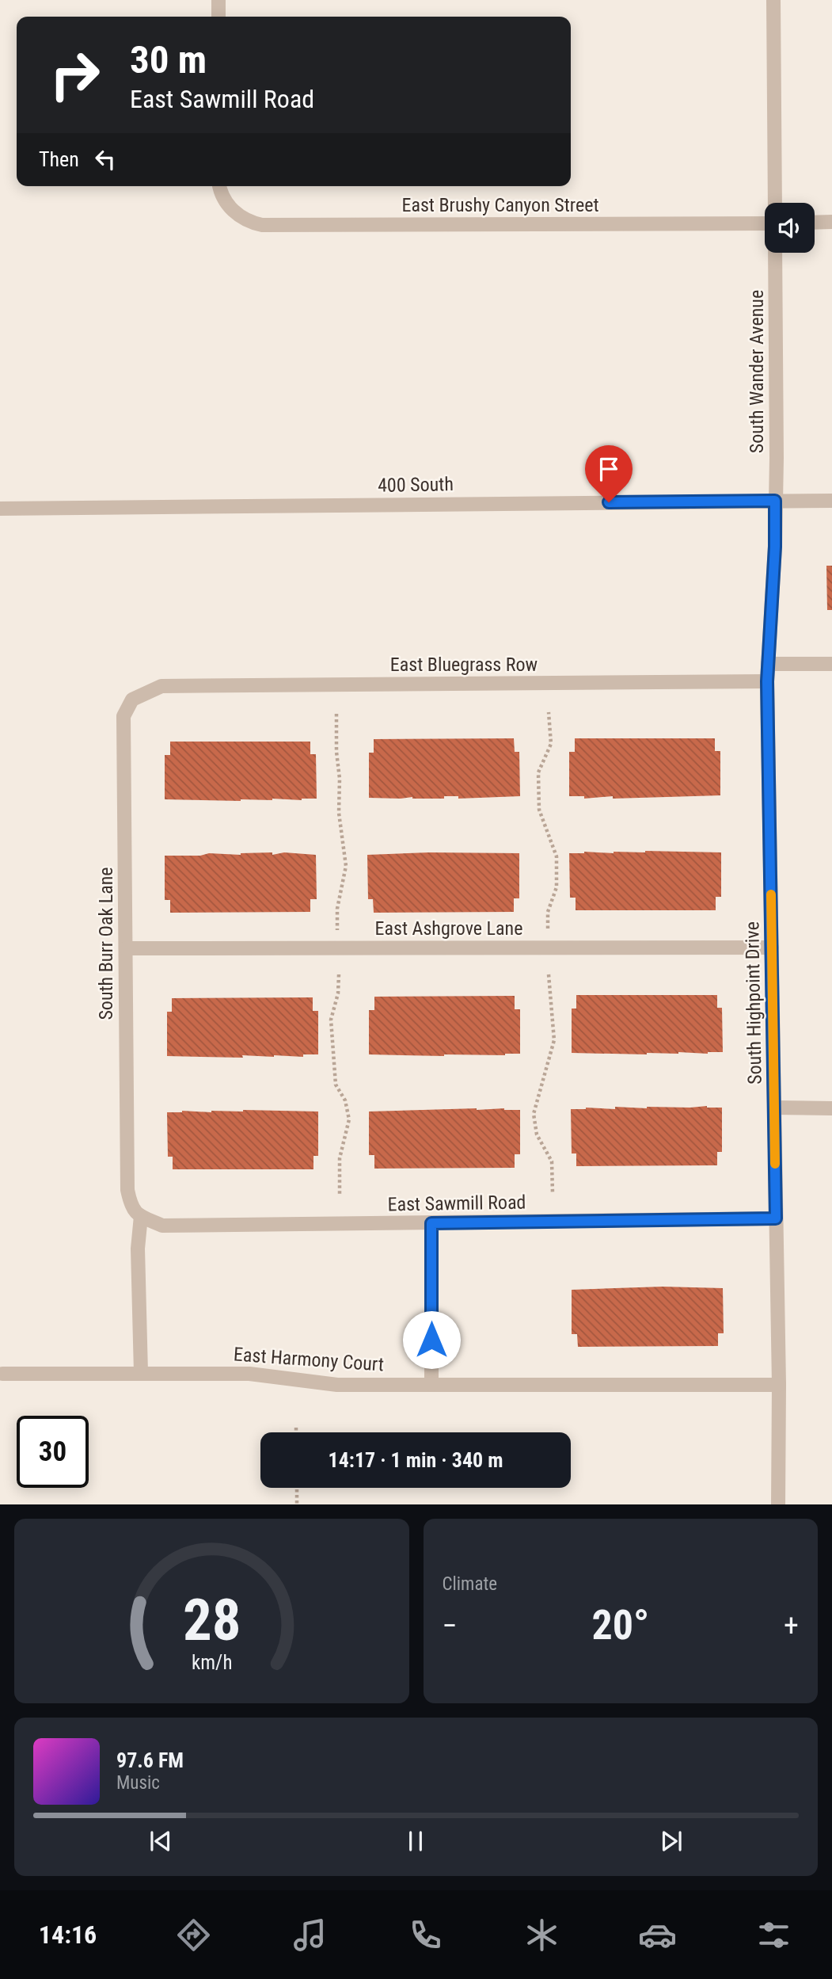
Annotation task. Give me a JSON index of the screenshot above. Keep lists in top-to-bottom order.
{
  "streets": {
    "street": [
      "East Brushy Canyon Street",
      "South Wander Avenue",
      "400 South",
      "East Bluegrass Row",
      "East Ashgrove Lane",
      "South Burr Oak Lane",
      "South Highpoint Drive",
      "East Sawmill Road",
      "East Harmony Court"
    ]
  },
  "crossings": [
    ["South Wander Avenue", "400 South"],
    ["South Wander Avenue", "South Highpoint Drive"],
    ["400 South", "South Highpoint Drive"],
    ["East Bluegrass Row", "South Burr Oak Lane"],
    ["East Bluegrass Row", "South Highpoint Drive"],
    ["East Ashgrove Lane", "South Burr Oak Lane"],
    ["East Ashgrove Lane", "South Highpoint Drive"],
    ["South Burr Oak Lane", "East Sawmill Road"],
    ["South Highpoint Drive", "East Sawmill Road"],
    ["South Highpoint Drive", "East Harmony Court"]
  ],
  "page": {
    "turn": ["30 m", "East Sawmill Road"],
    "then": "Then",
    "limit": "30",
    "trip": "14:17 · 1 min · 340 m",
    "tile": "Climate",
    "heat": ["−", "20°", "+"],
    "song": ["97.6 FM", "Music"],
    "tabs": "14:16",
    "gauge": ["28", "km/h"]
  }
}
